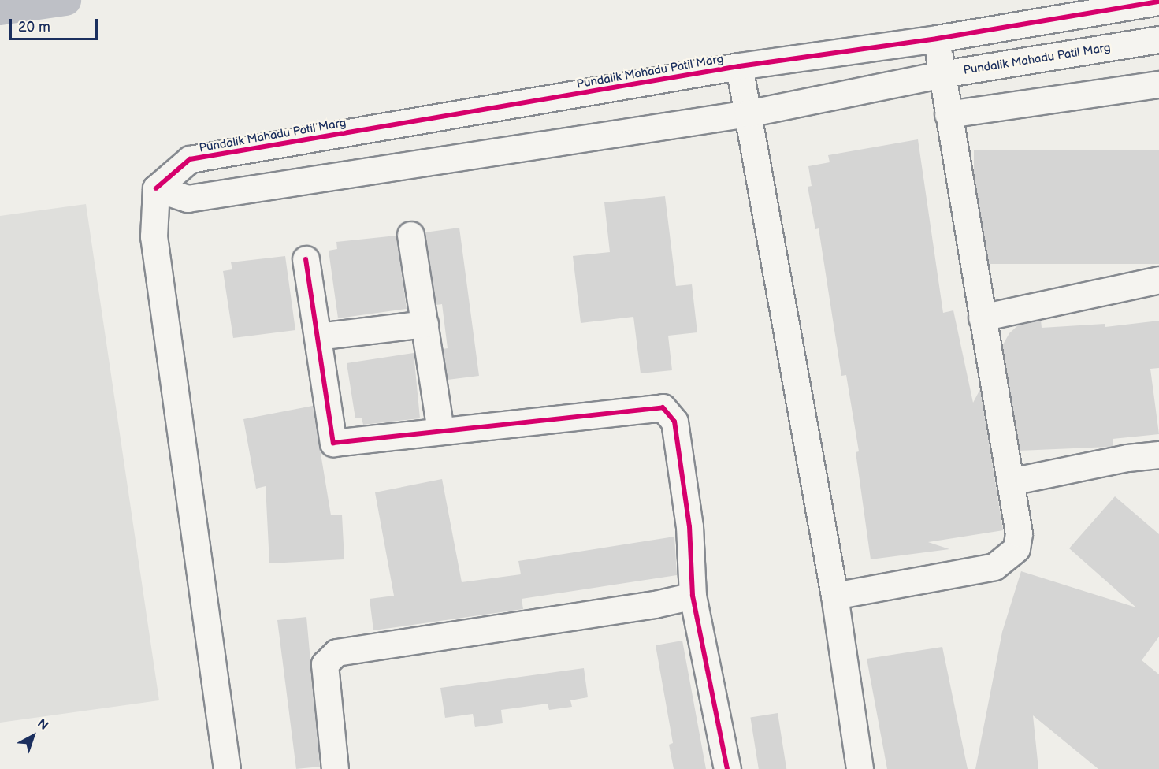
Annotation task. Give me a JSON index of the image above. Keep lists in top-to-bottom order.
{
  "streets": {
    "street": ["Pundalik Mahadu Patil Marg"]
  },
  "scale_bar": "20 m",
  "north": "top right"
}
